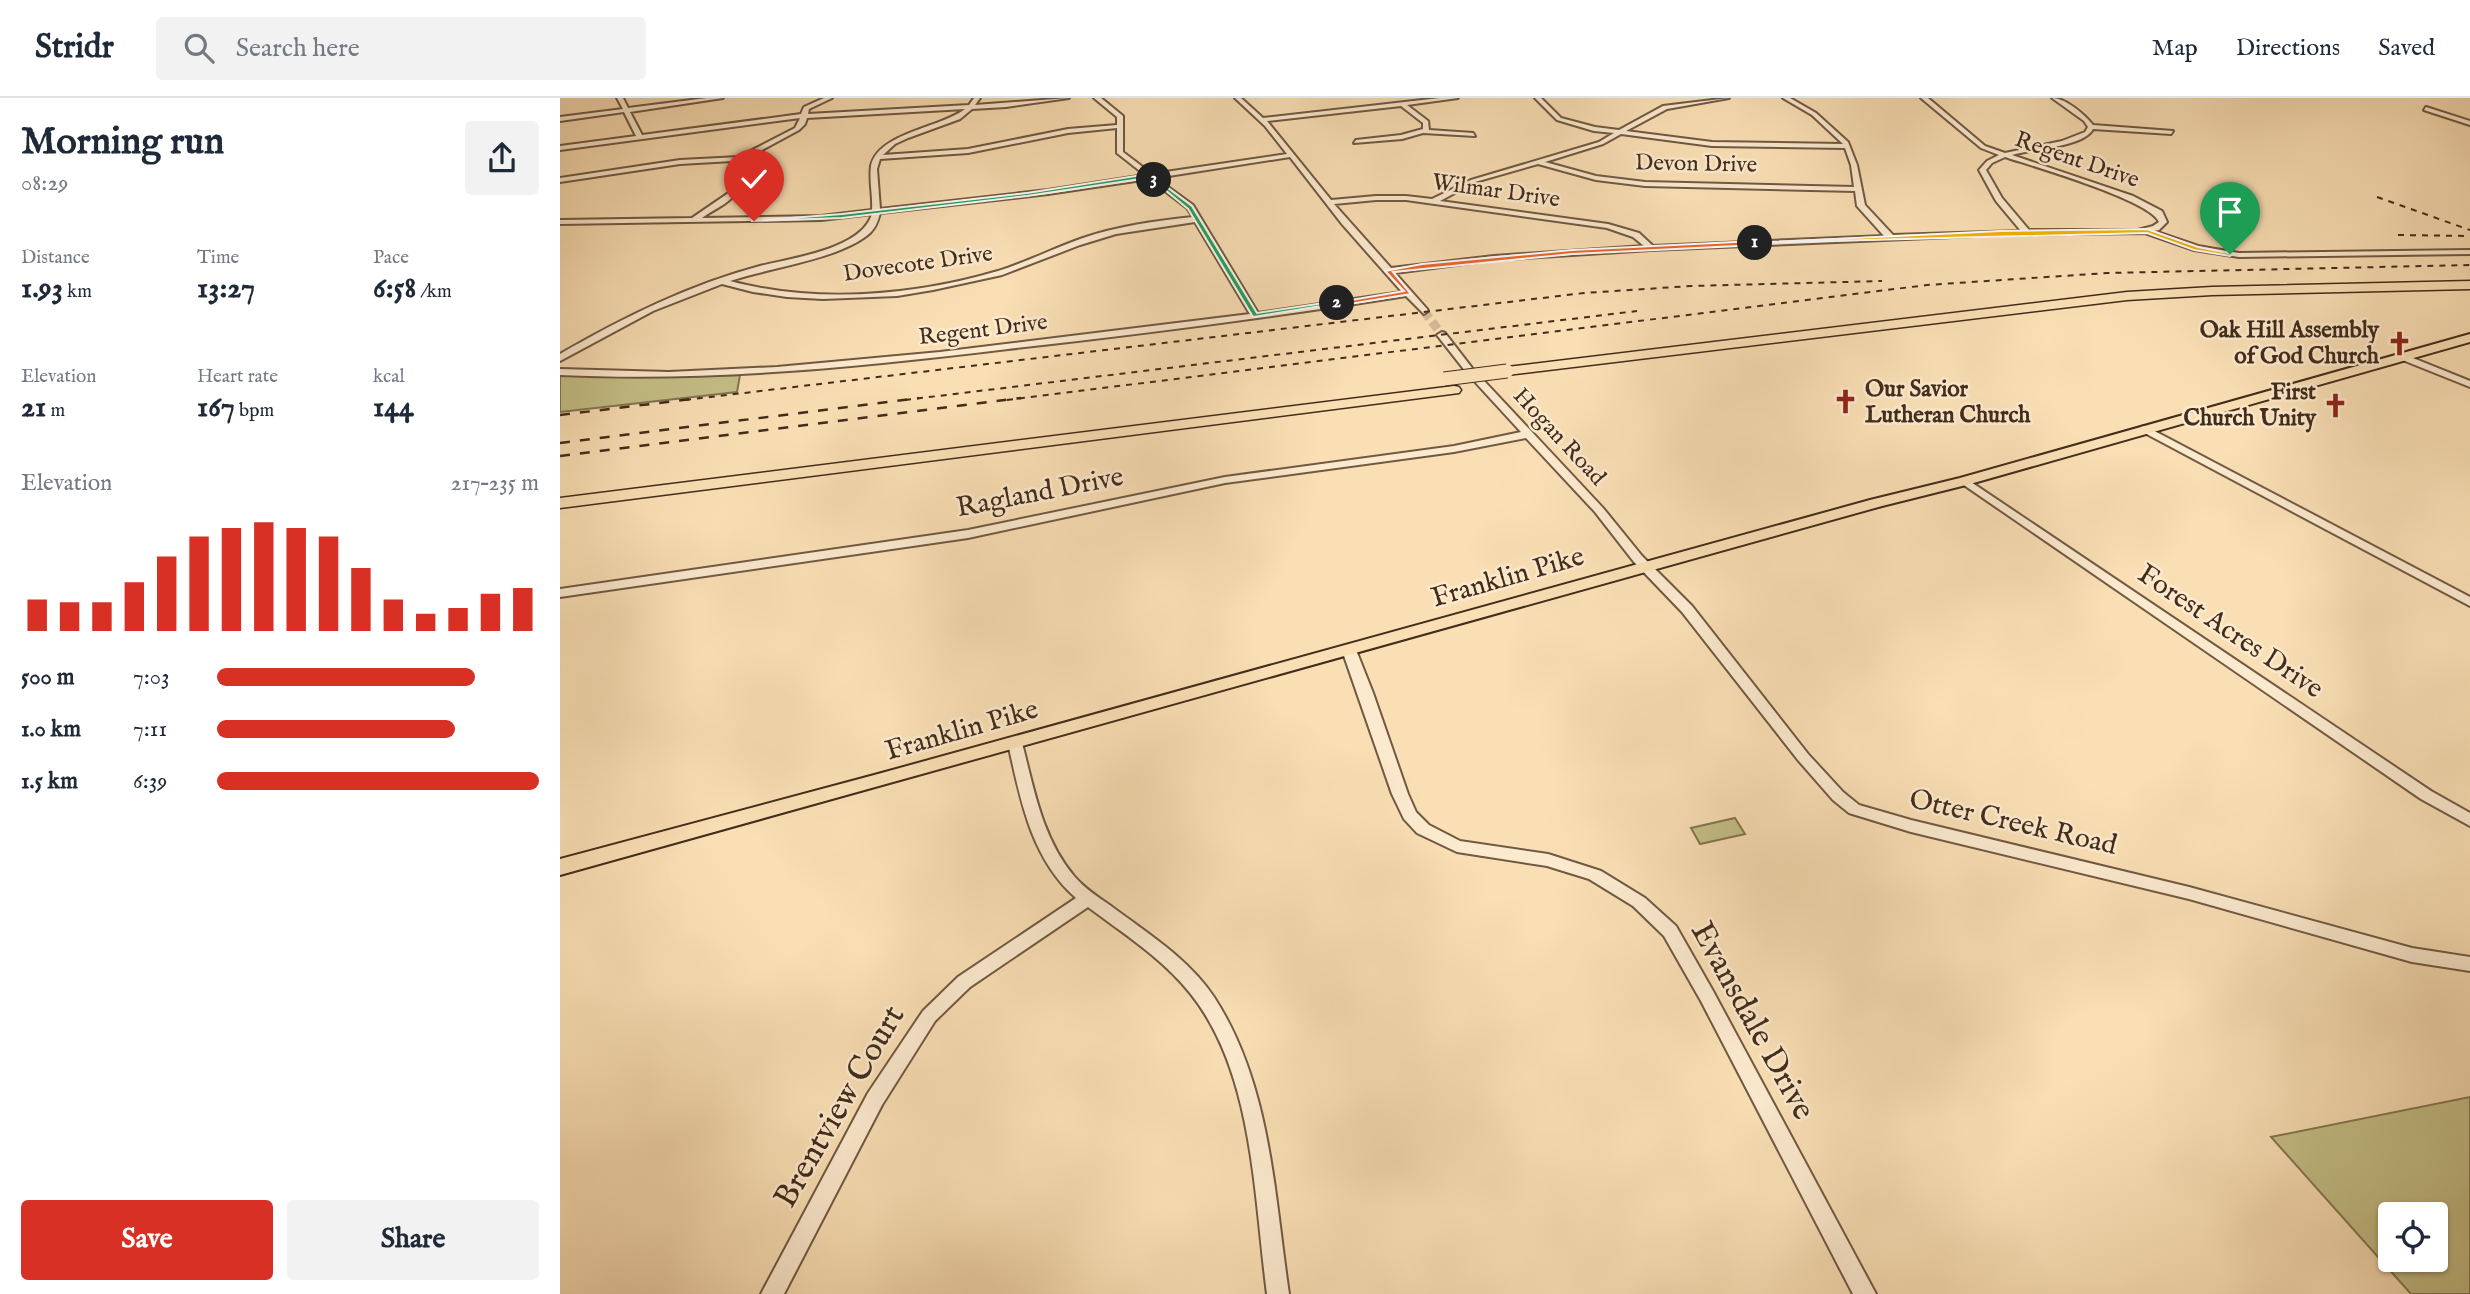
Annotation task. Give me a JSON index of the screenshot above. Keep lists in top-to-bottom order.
{
  "streets": {
    "main road": ["Franklin Pike"],
    "street": [
      "Regent Drive",
      "Devon Drive",
      "Wilmar Drive",
      "Dovecote Drive",
      "Hogan Road",
      "Ragland Drive",
      "Forest Acres Drive",
      "Otter Creek Road",
      "Evansdale Drive",
      "Brentview Court"
    ]
  },
  "crossings": [
    ["Regent Drive", "Wilmar Drive"],
    ["Hogan Road", "Ragland Drive"],
    ["Hogan Road", "Franklin Pike"],
    ["Hogan Road", "Otter Creek Road"],
    ["Franklin Pike", "Forest Acres Drive"],
    ["Franklin Pike", "Otter Creek Road"],
    ["Franklin Pike", "Evansdale Drive"]
  ],
  "places": {
    "church": ["Oak Hill Assembly of God Church", "Our Savior Lutheran Church", "First Church Unity"]
  },
  "page": {
    "header": "Stridr",
    "search": "Search here",
    "nav": ["Map", "Directions", "Saved"],
    "heading": ["Morning run", "08:29"],
    "pins": ["3", "1", "2"],
    "stats": [
      ["Distance", "1.93 km"],
      ["Time", "13:27"],
      ["Pace", "6:58 /km"],
      ["Elevation", "21 m"],
      ["Heart rate", "167 bpm"],
      ["kcal", "144"]
    ],
    "chart": ["Elevation", "217–235 m"],
    "list": [
      {
        "name": "500 m",
        "note": "7:03"
      },
      {
        "name": "1.0 km",
        "note": "7:11"
      },
      {
        "name": "1.5 km",
        "note": "6:39"
      }
    ],
    "buttons": ["Save", "Share"]
  }
}
